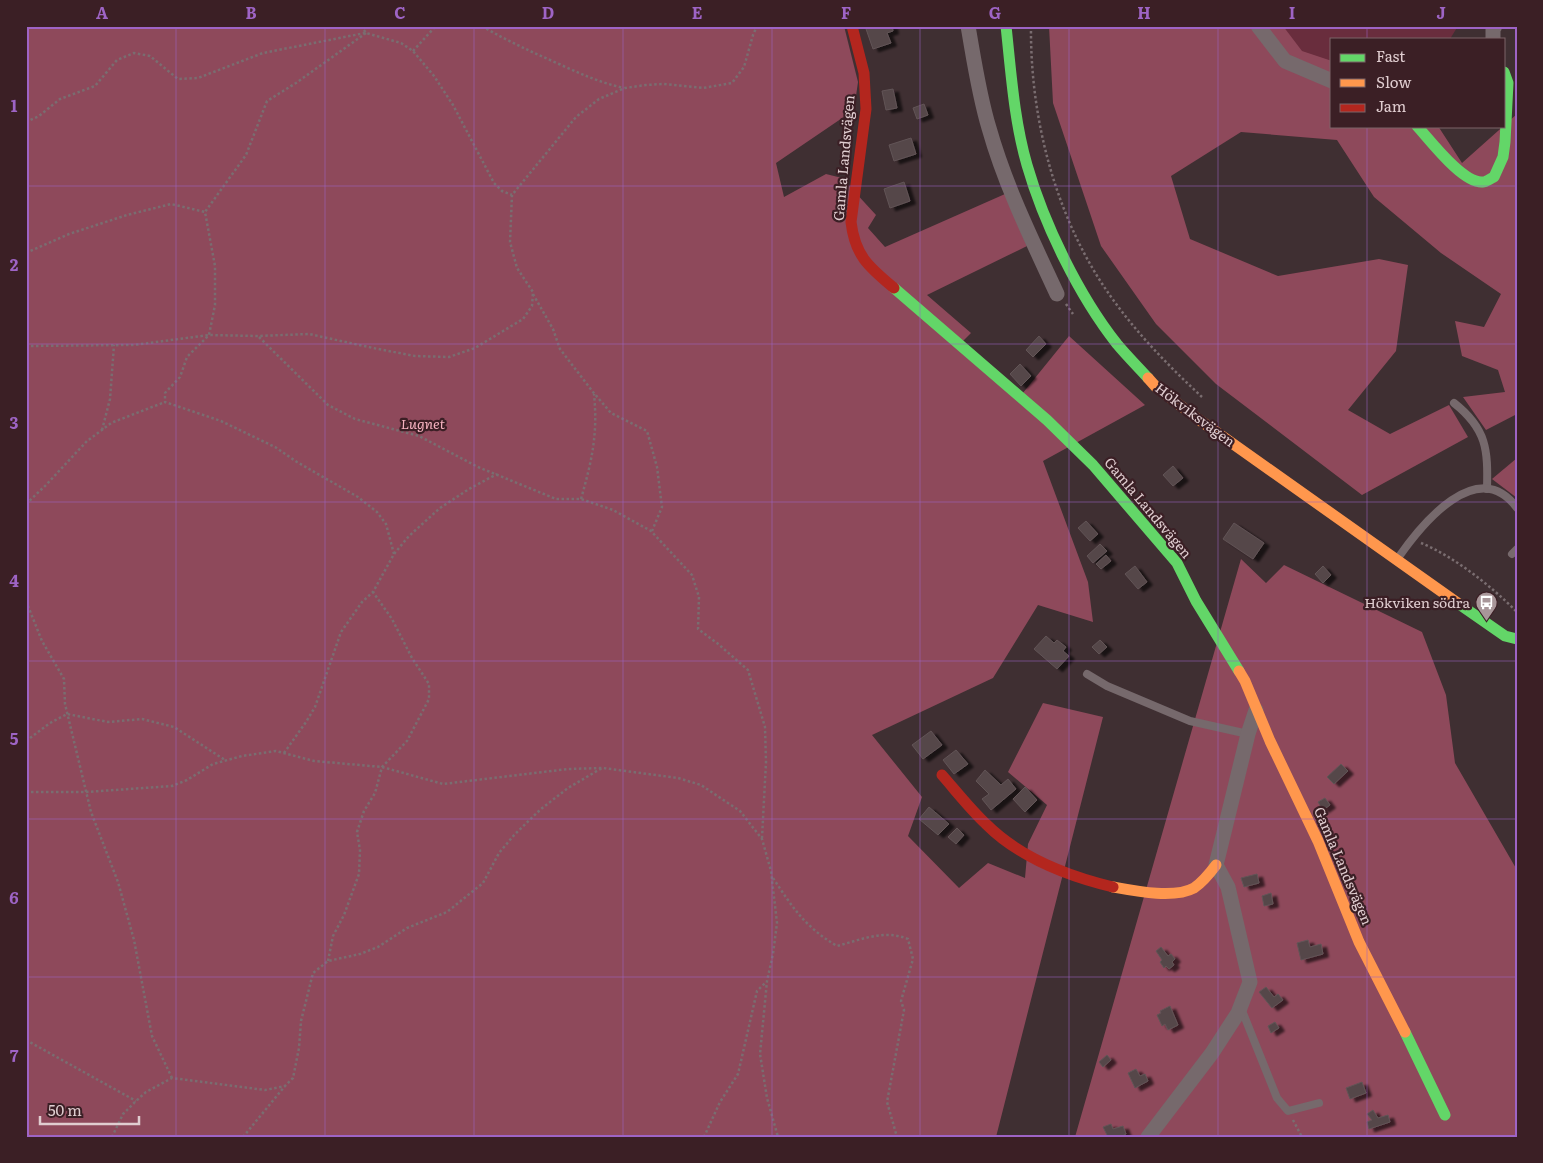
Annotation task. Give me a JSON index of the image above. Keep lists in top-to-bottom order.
{
  "streets": {
    "street": ["Gamla Landsvägen", "Hökviksvägen"]
  },
  "parks": ["Lugnet"],
  "places": {
    "bus stop": ["Hökviken södra"]
  },
  "legend": ["Fast", "Slow", "Jam"],
  "scale_bar": "50 m",
  "grid": {
    "columns": [
      "A",
      "B",
      "C",
      "D",
      "E",
      "F",
      "G",
      "H",
      "I",
      "J"
    ],
    "rows": [
      "1",
      "2",
      "3",
      "4",
      "5",
      "6",
      "7"
    ]
  }
}
